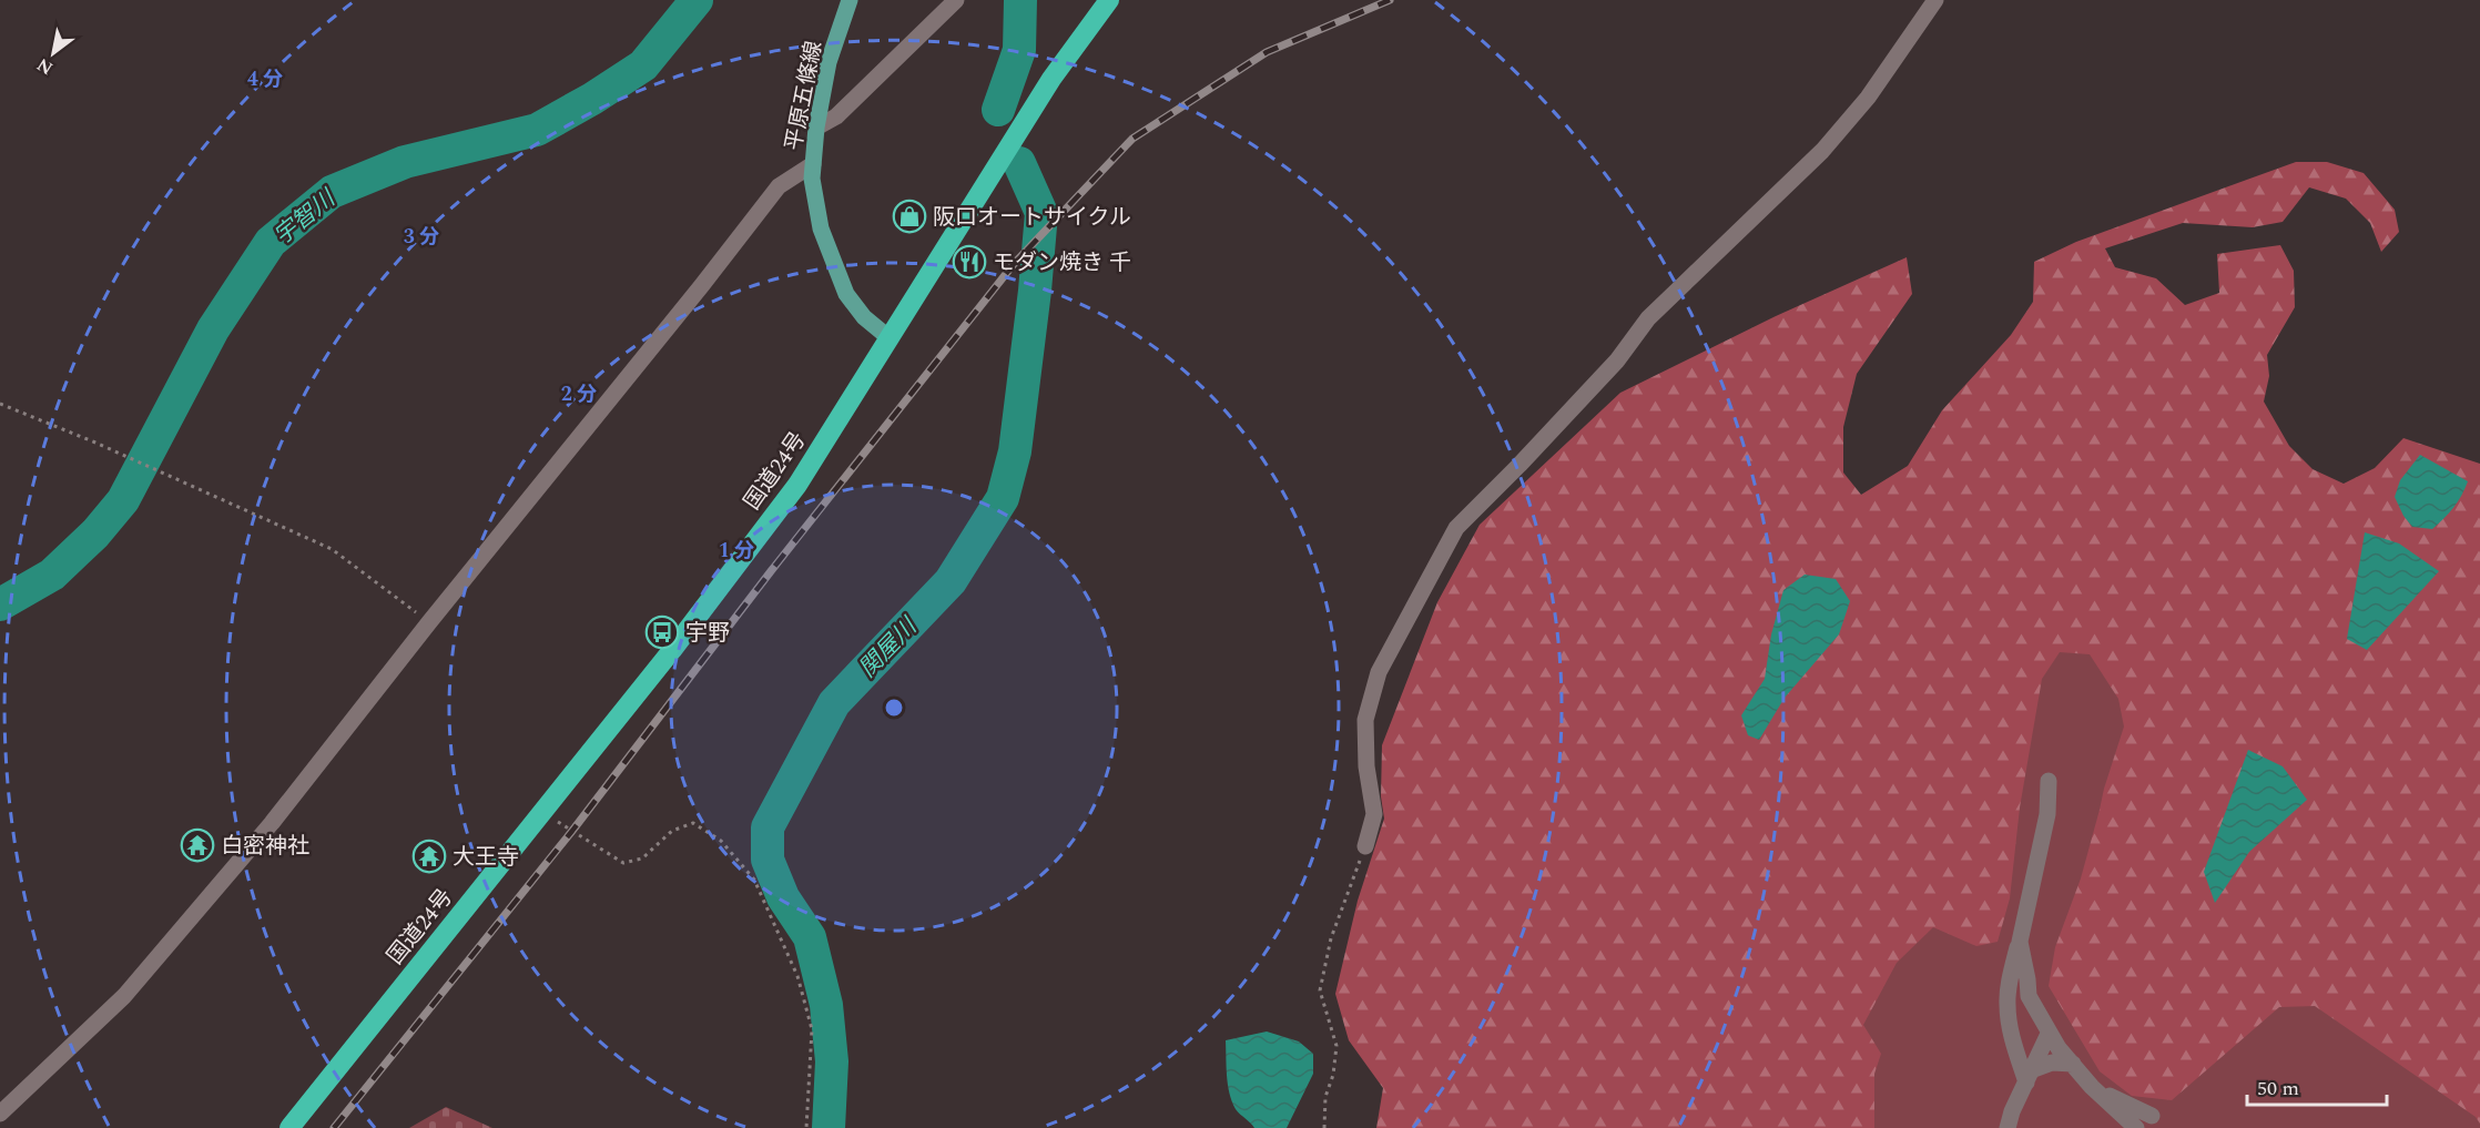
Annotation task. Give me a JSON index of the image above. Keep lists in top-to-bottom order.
{
  "streets": {
    "highway": ["国道24号"],
    "main road": ["平原五條線"]
  },
  "crossings": [
    ["平原五條線", "国道24号"]
  ],
  "water": ["宇智川", "関屋川"],
  "places": {
    "shop": ["阪口オートサイクル"],
    "restaurant": ["モダン焼き 千"],
    "bus stop": ["宇野"],
    "temple": ["白密神社", "大王寺"]
  },
  "scale_bar": "50 m",
  "north": "bottom left",
  "rings": [
    "4 分",
    "3 分",
    "2 分",
    "1 分"
  ]
}
